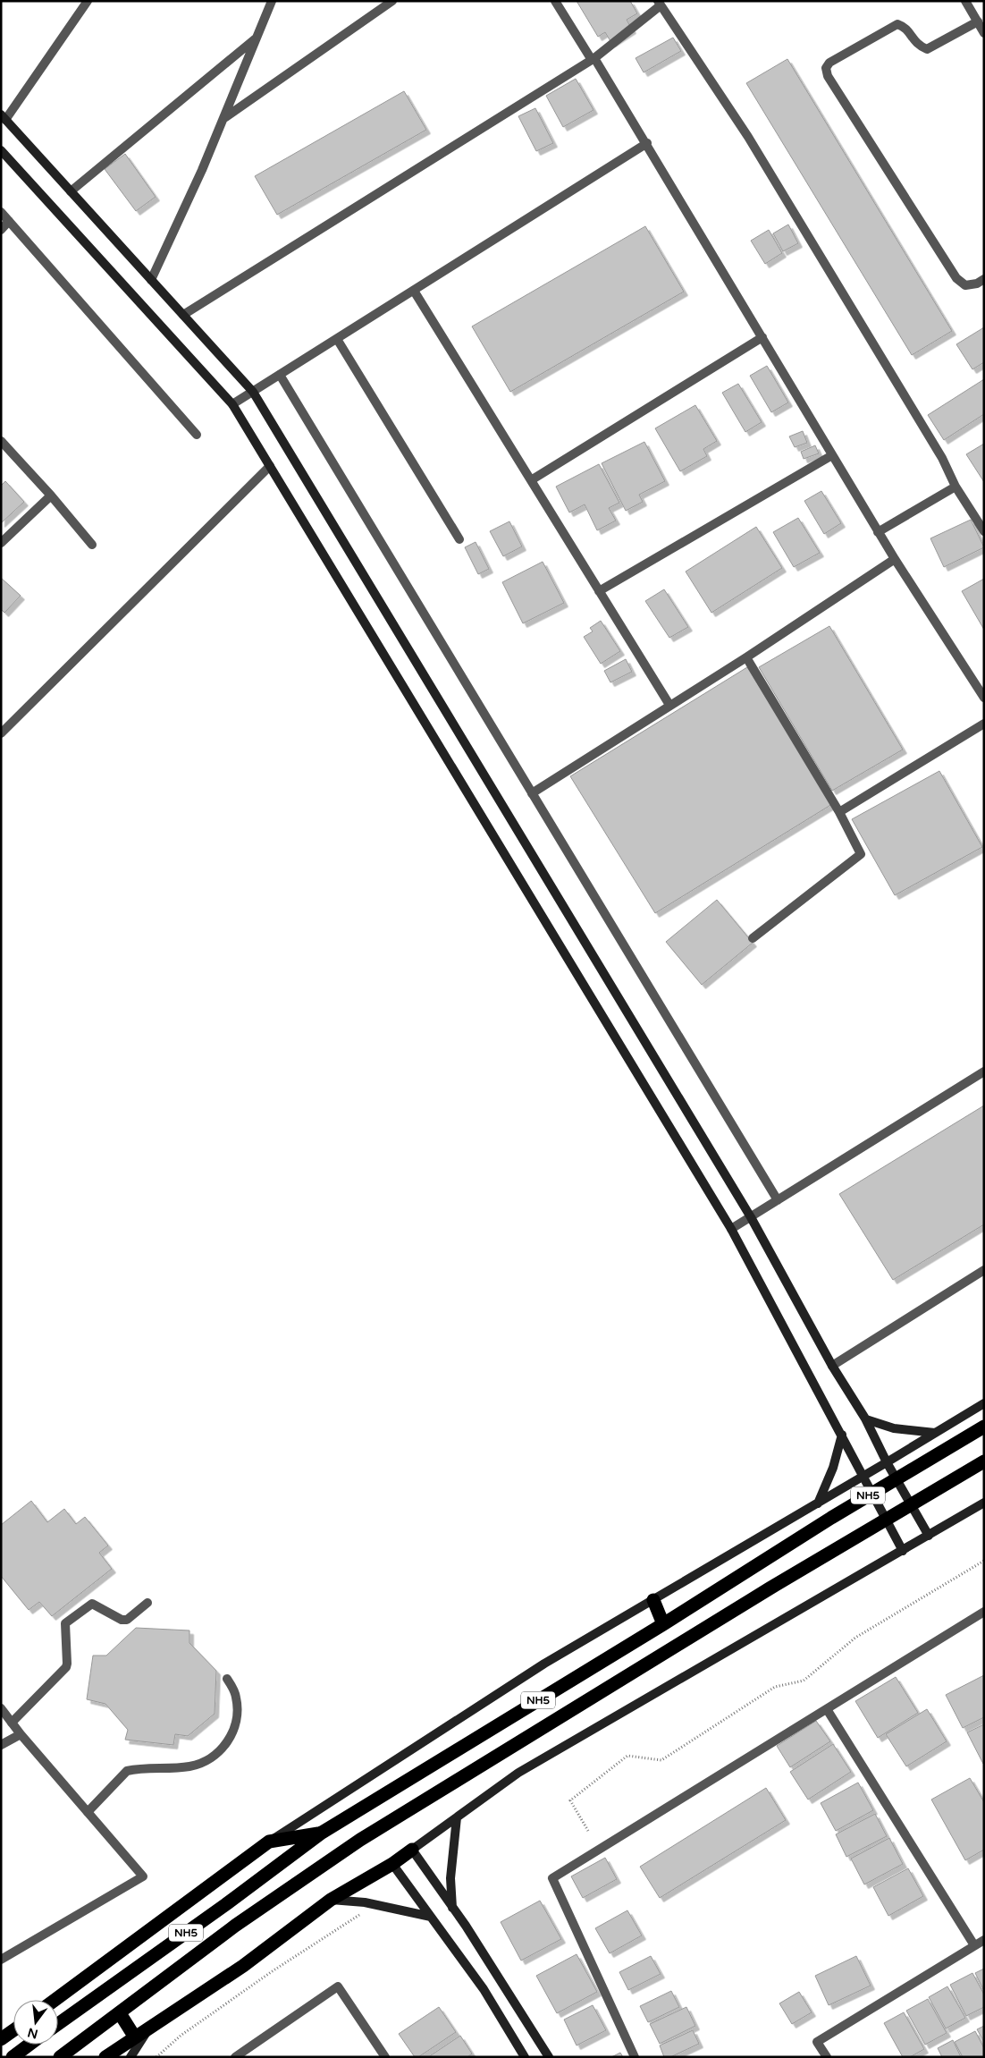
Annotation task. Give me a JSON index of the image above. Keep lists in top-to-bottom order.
{
  "streets": {
    "highway": ["NH5"]
  },
  "north": "bottom"
}
